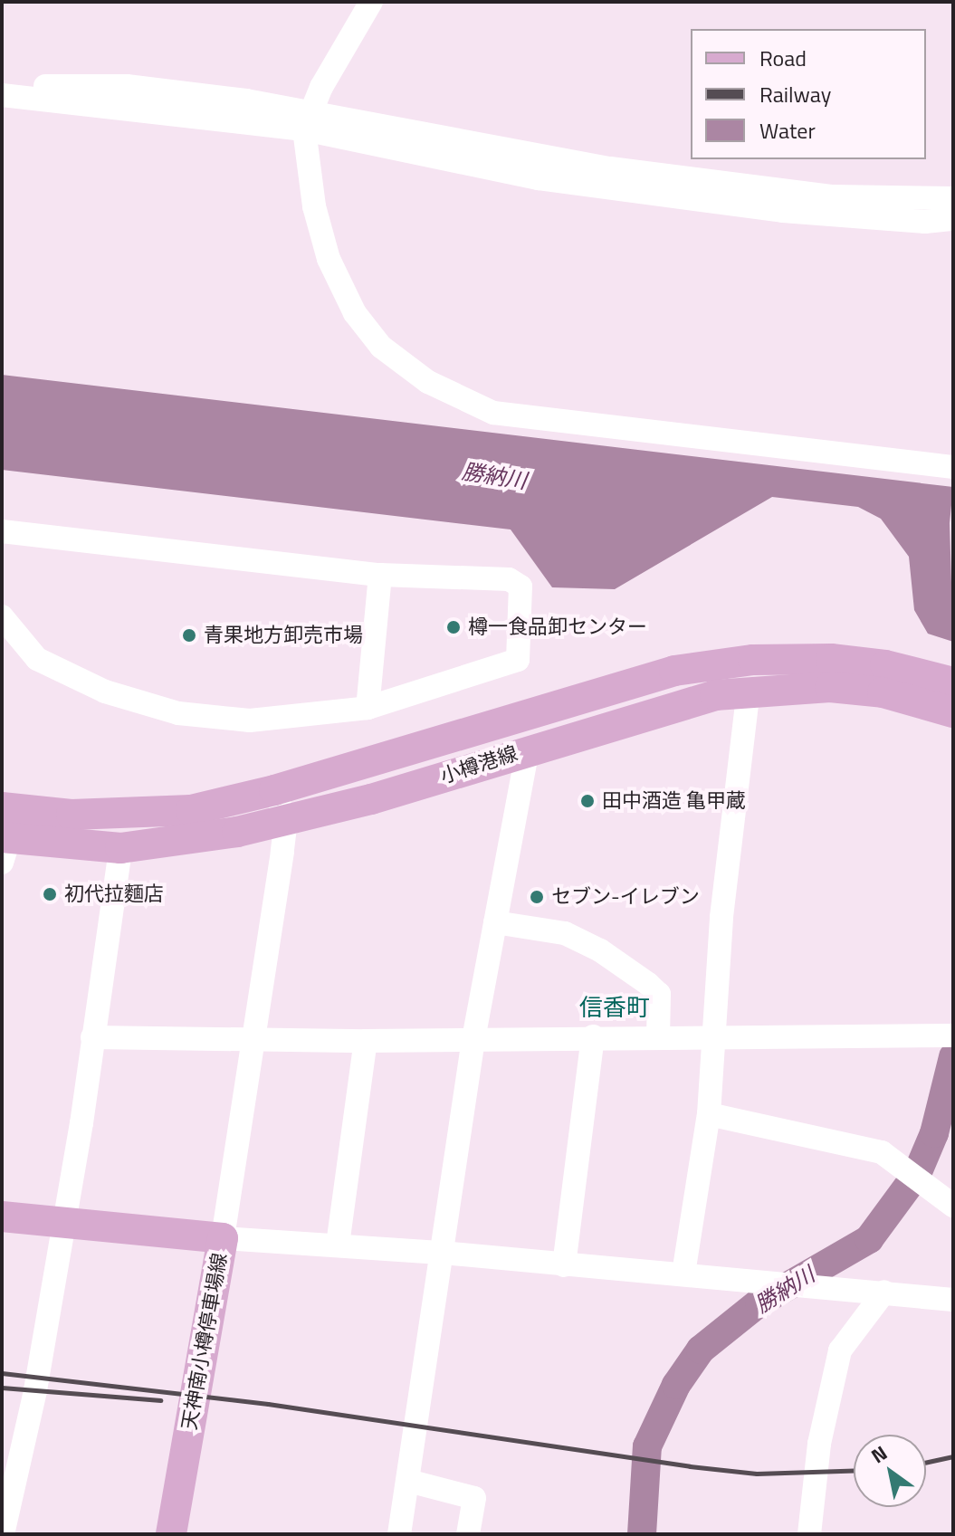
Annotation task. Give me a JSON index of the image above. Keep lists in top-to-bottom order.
{
  "streets": {
    "main road": ["小樽港線", "天神南小樽停車場線"]
  },
  "districts": ["信香町"],
  "water": ["勝納川"],
  "places": [
    "樽一食品卸センター",
    "青果地方卸売市場",
    "田中酒造 亀甲蔵",
    "初代拉麵店",
    "セブン-イレブン"
  ],
  "legend": ["Road", "Railway", "Water"],
  "north": "top left"
}
